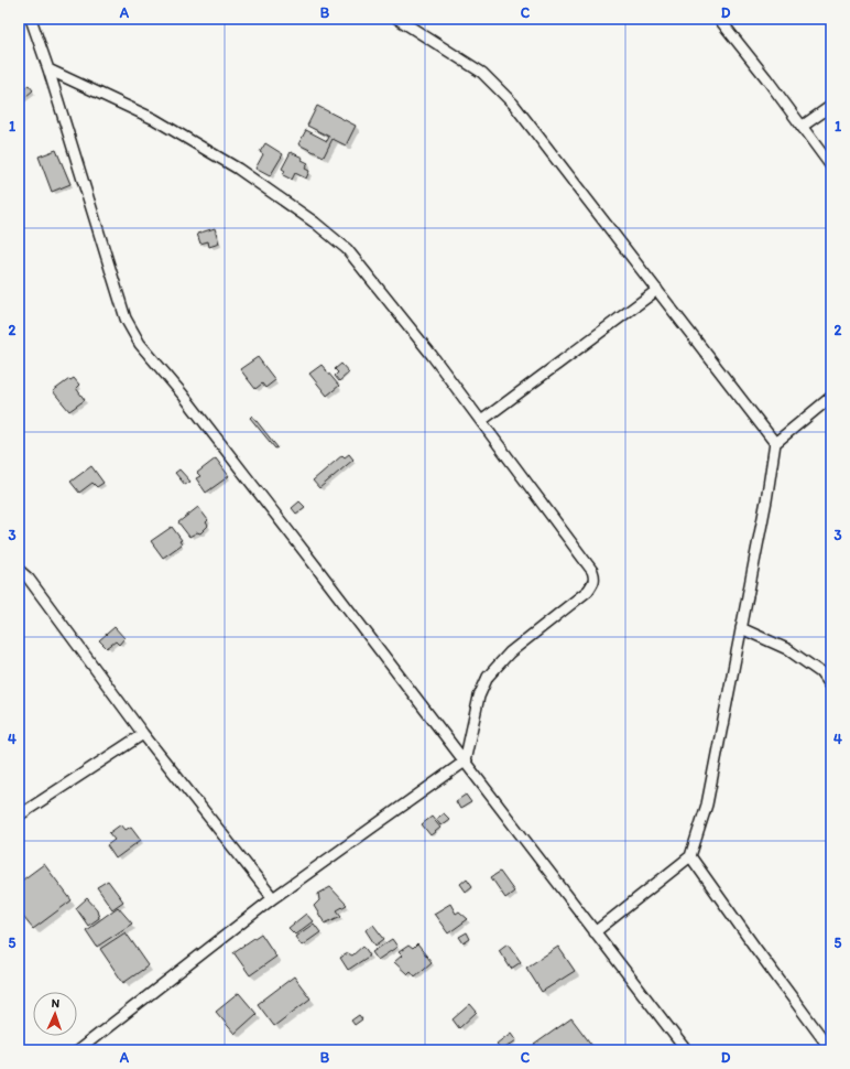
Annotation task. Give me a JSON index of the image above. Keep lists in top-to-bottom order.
{
  "north": "top",
  "grid": {
    "columns": [
      "A",
      "B",
      "C",
      "D"
    ],
    "rows": [
      "1",
      "2",
      "3",
      "4",
      "5"
    ]
  }
}
